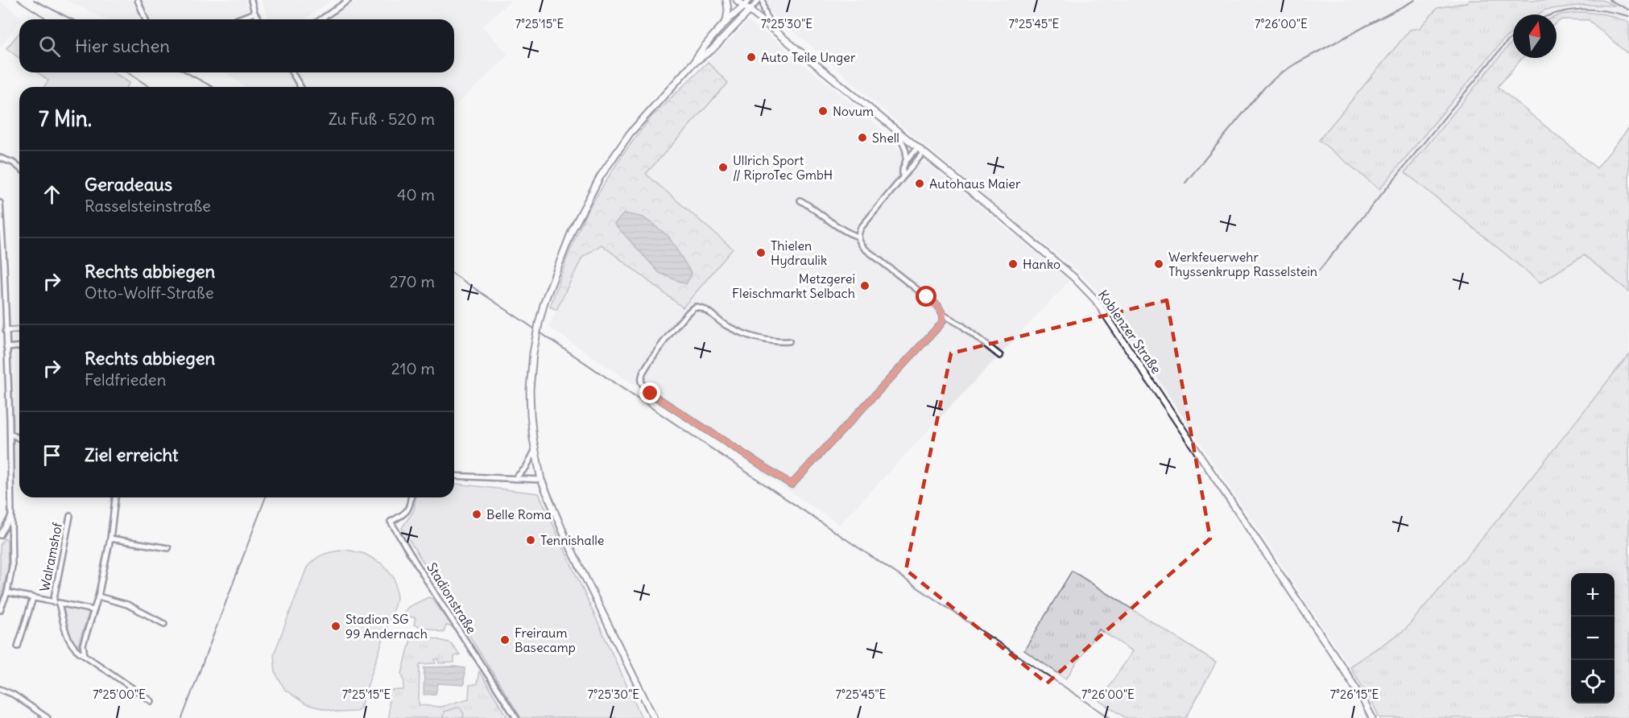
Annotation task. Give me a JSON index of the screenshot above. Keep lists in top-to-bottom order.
{
  "streets": {
    "street": ["Koblenzer Straße", "Walramshof", "Stadionstraße"]
  },
  "places": [
    "Auto Teile Unger",
    "Novum",
    "Shell",
    "Ullrich Sport // RiproTec GmbH",
    "Autohaus Maier",
    "Thielen Hydraulik",
    "Hanko",
    "Werkfeuerwehr Thyssenkrupp Rasselstein",
    "Metzgerei Fleischmarkt Selbach",
    "Belle Roma",
    "Tennishalle",
    "Stadion SG 99 Andernach",
    "Freiraum Basecamp"
  ],
  "north": "top",
  "page": {
    "search": "Hier suchen",
    "heading": ["7 Min.", "Zu Fuß · 520 m"],
    "list": [
      ["Geradeaus", "Rasselsteinstraße", "40 m"],
      ["Rechts abbiegen", "Otto-Wolff-Straße", "270 m"],
      ["Rechts abbiegen", "Feldfrieden", "210 m"],
      "Ziel erreicht"
    ],
    "map_buttons": ["+", "−"]
  },
  "coordinates": [
    "7°25'15\"E",
    "7°25'30\"E",
    "7°25'45\"E",
    "7°26'00\"E",
    "7°25'00\"E",
    "7°26'15\"E"
  ]
}
